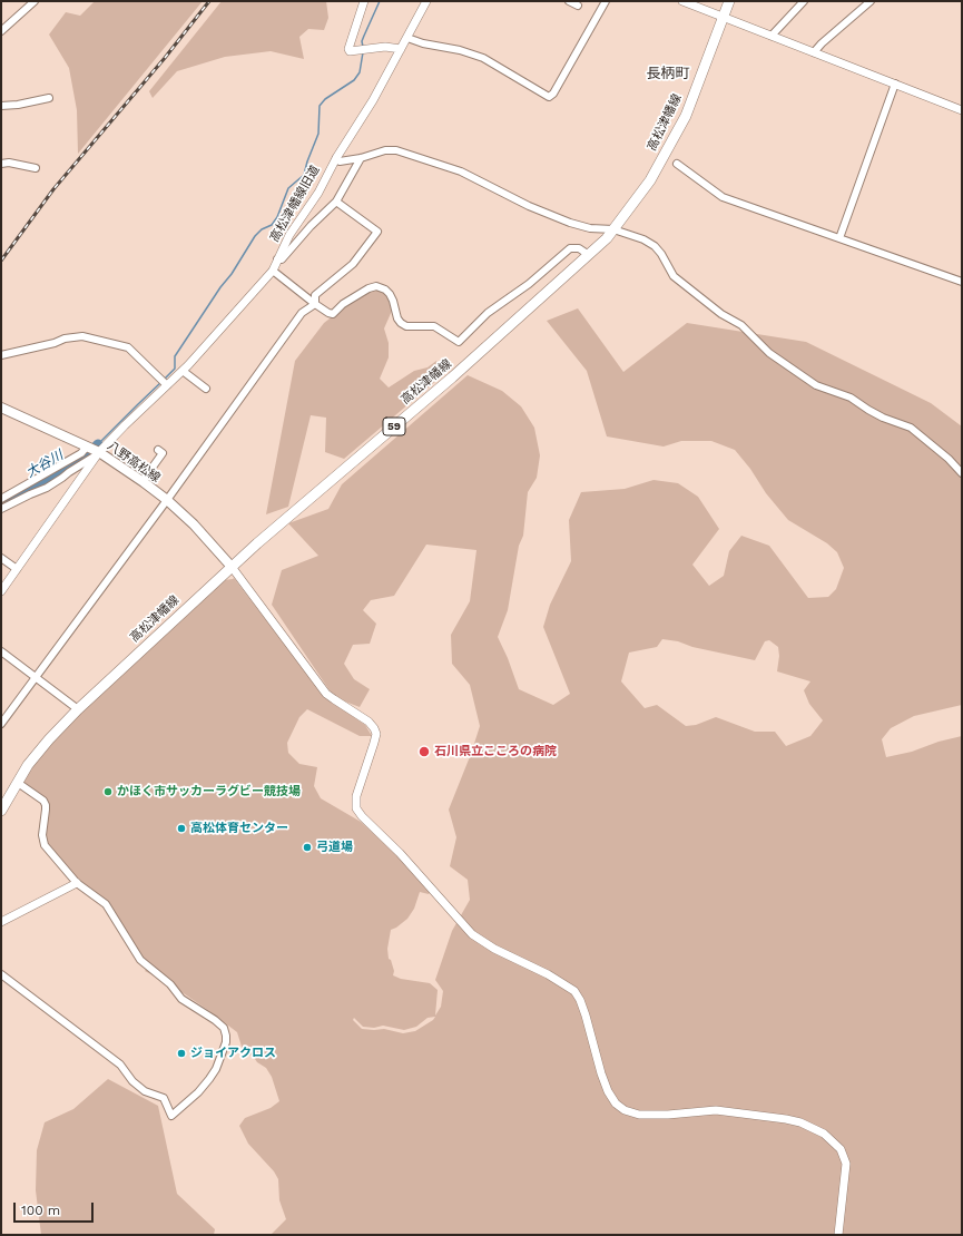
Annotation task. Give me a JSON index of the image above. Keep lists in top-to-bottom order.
{
  "streets": {
    "main road": ["高松津幡線", "59", "八野高松線"],
    "street": ["高松津幡線旧道"]
  },
  "crossings": [
    ["高松津幡線", "八野高松線"],
    ["高松津幡線旧道", "八野高松線"]
  ],
  "districts": ["長柄町"],
  "water": ["大谷川"],
  "places": [
    "石川県立こころの病院",
    "かほく市サッカーラグビー競技場",
    "高松体育センター",
    "弓道場",
    "ジョイアクロス"
  ],
  "scale_bar": "100 m"
}
